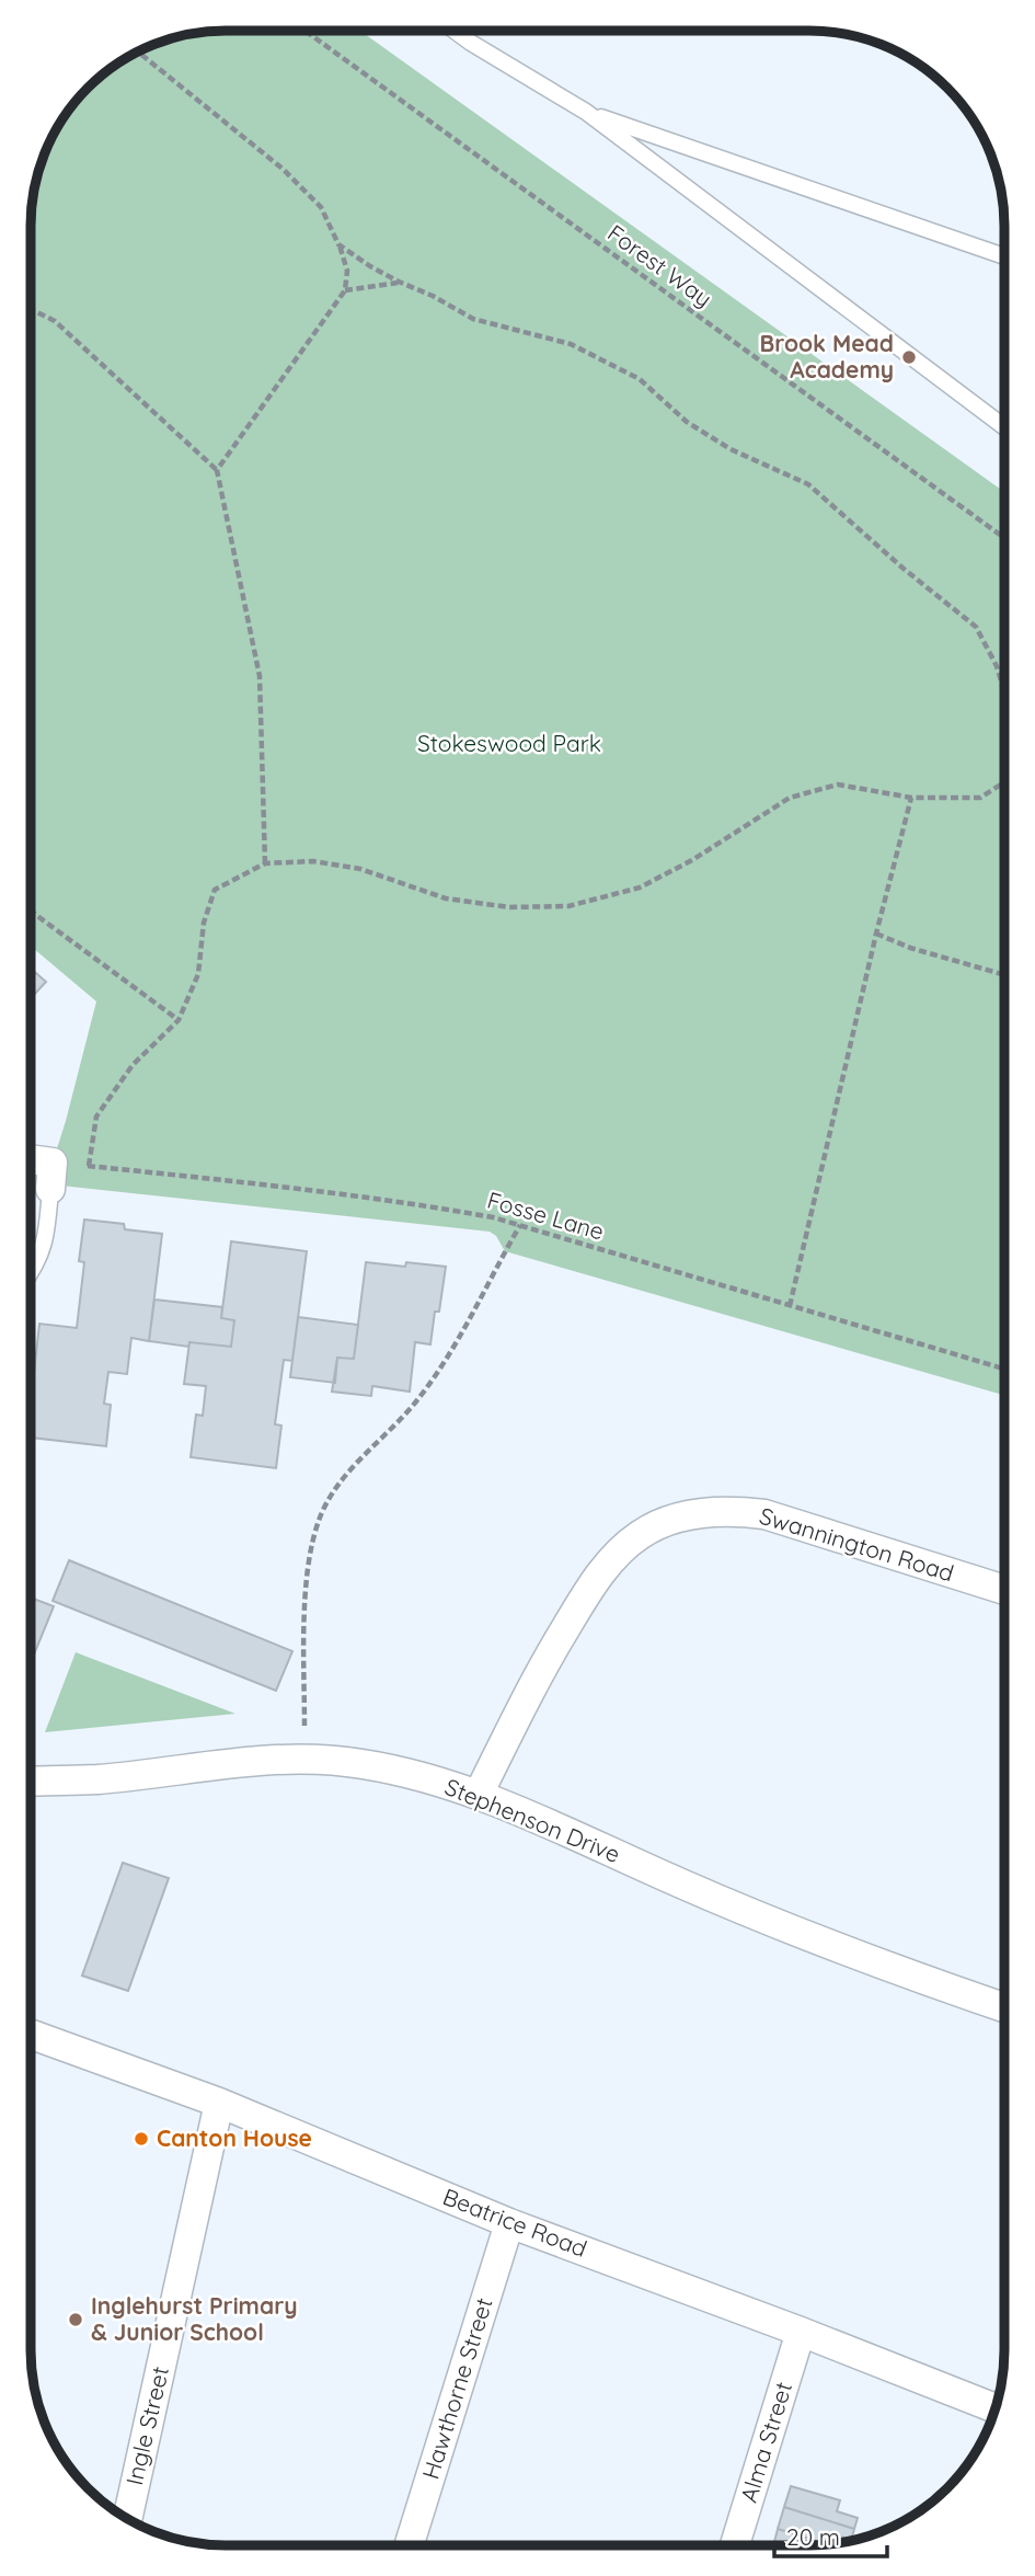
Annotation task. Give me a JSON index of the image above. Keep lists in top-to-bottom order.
{
  "streets": {
    "street": [
      "Swannington Road",
      "Stephenson Drive",
      "Beatrice Road",
      "Hawthorne Street",
      "Ingle Street",
      "Alma Street"
    ],
    "path": ["Forest Way", "Fosse Lane"]
  },
  "crossings": [
    ["Swannington Road", "Stephenson Drive"],
    ["Beatrice Road", "Hawthorne Street"],
    ["Beatrice Road", "Ingle Street"],
    ["Beatrice Road", "Alma Street"]
  ],
  "parks": ["Stokeswood Park"],
  "places": ["Brook Mead Academy", "Canton House", "Inglehurst Primary & Junior School"],
  "scale_bar": "20 m"
}
